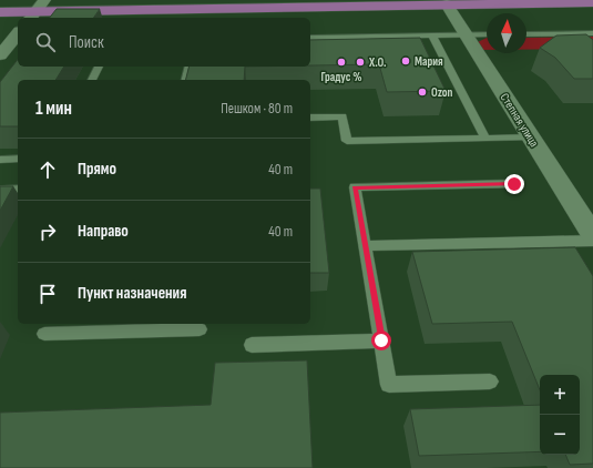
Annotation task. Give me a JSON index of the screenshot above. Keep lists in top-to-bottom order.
{
  "streets": {
    "street": ["Степная улица"]
  },
  "places": [
    "Мария",
    "Градус %",
    "X.O.",
    "Ozon"
  ],
  "north": "top",
  "page": {
    "search": "Поиск",
    "heading": ["1 мин", "Пешком · 80 m"],
    "list": [
      ["Прямо", "40 m"],
      ["Направо", "40 m"],
      "Пункт назначения"
    ],
    "map_buttons": ["+", "−"]
  }
}
